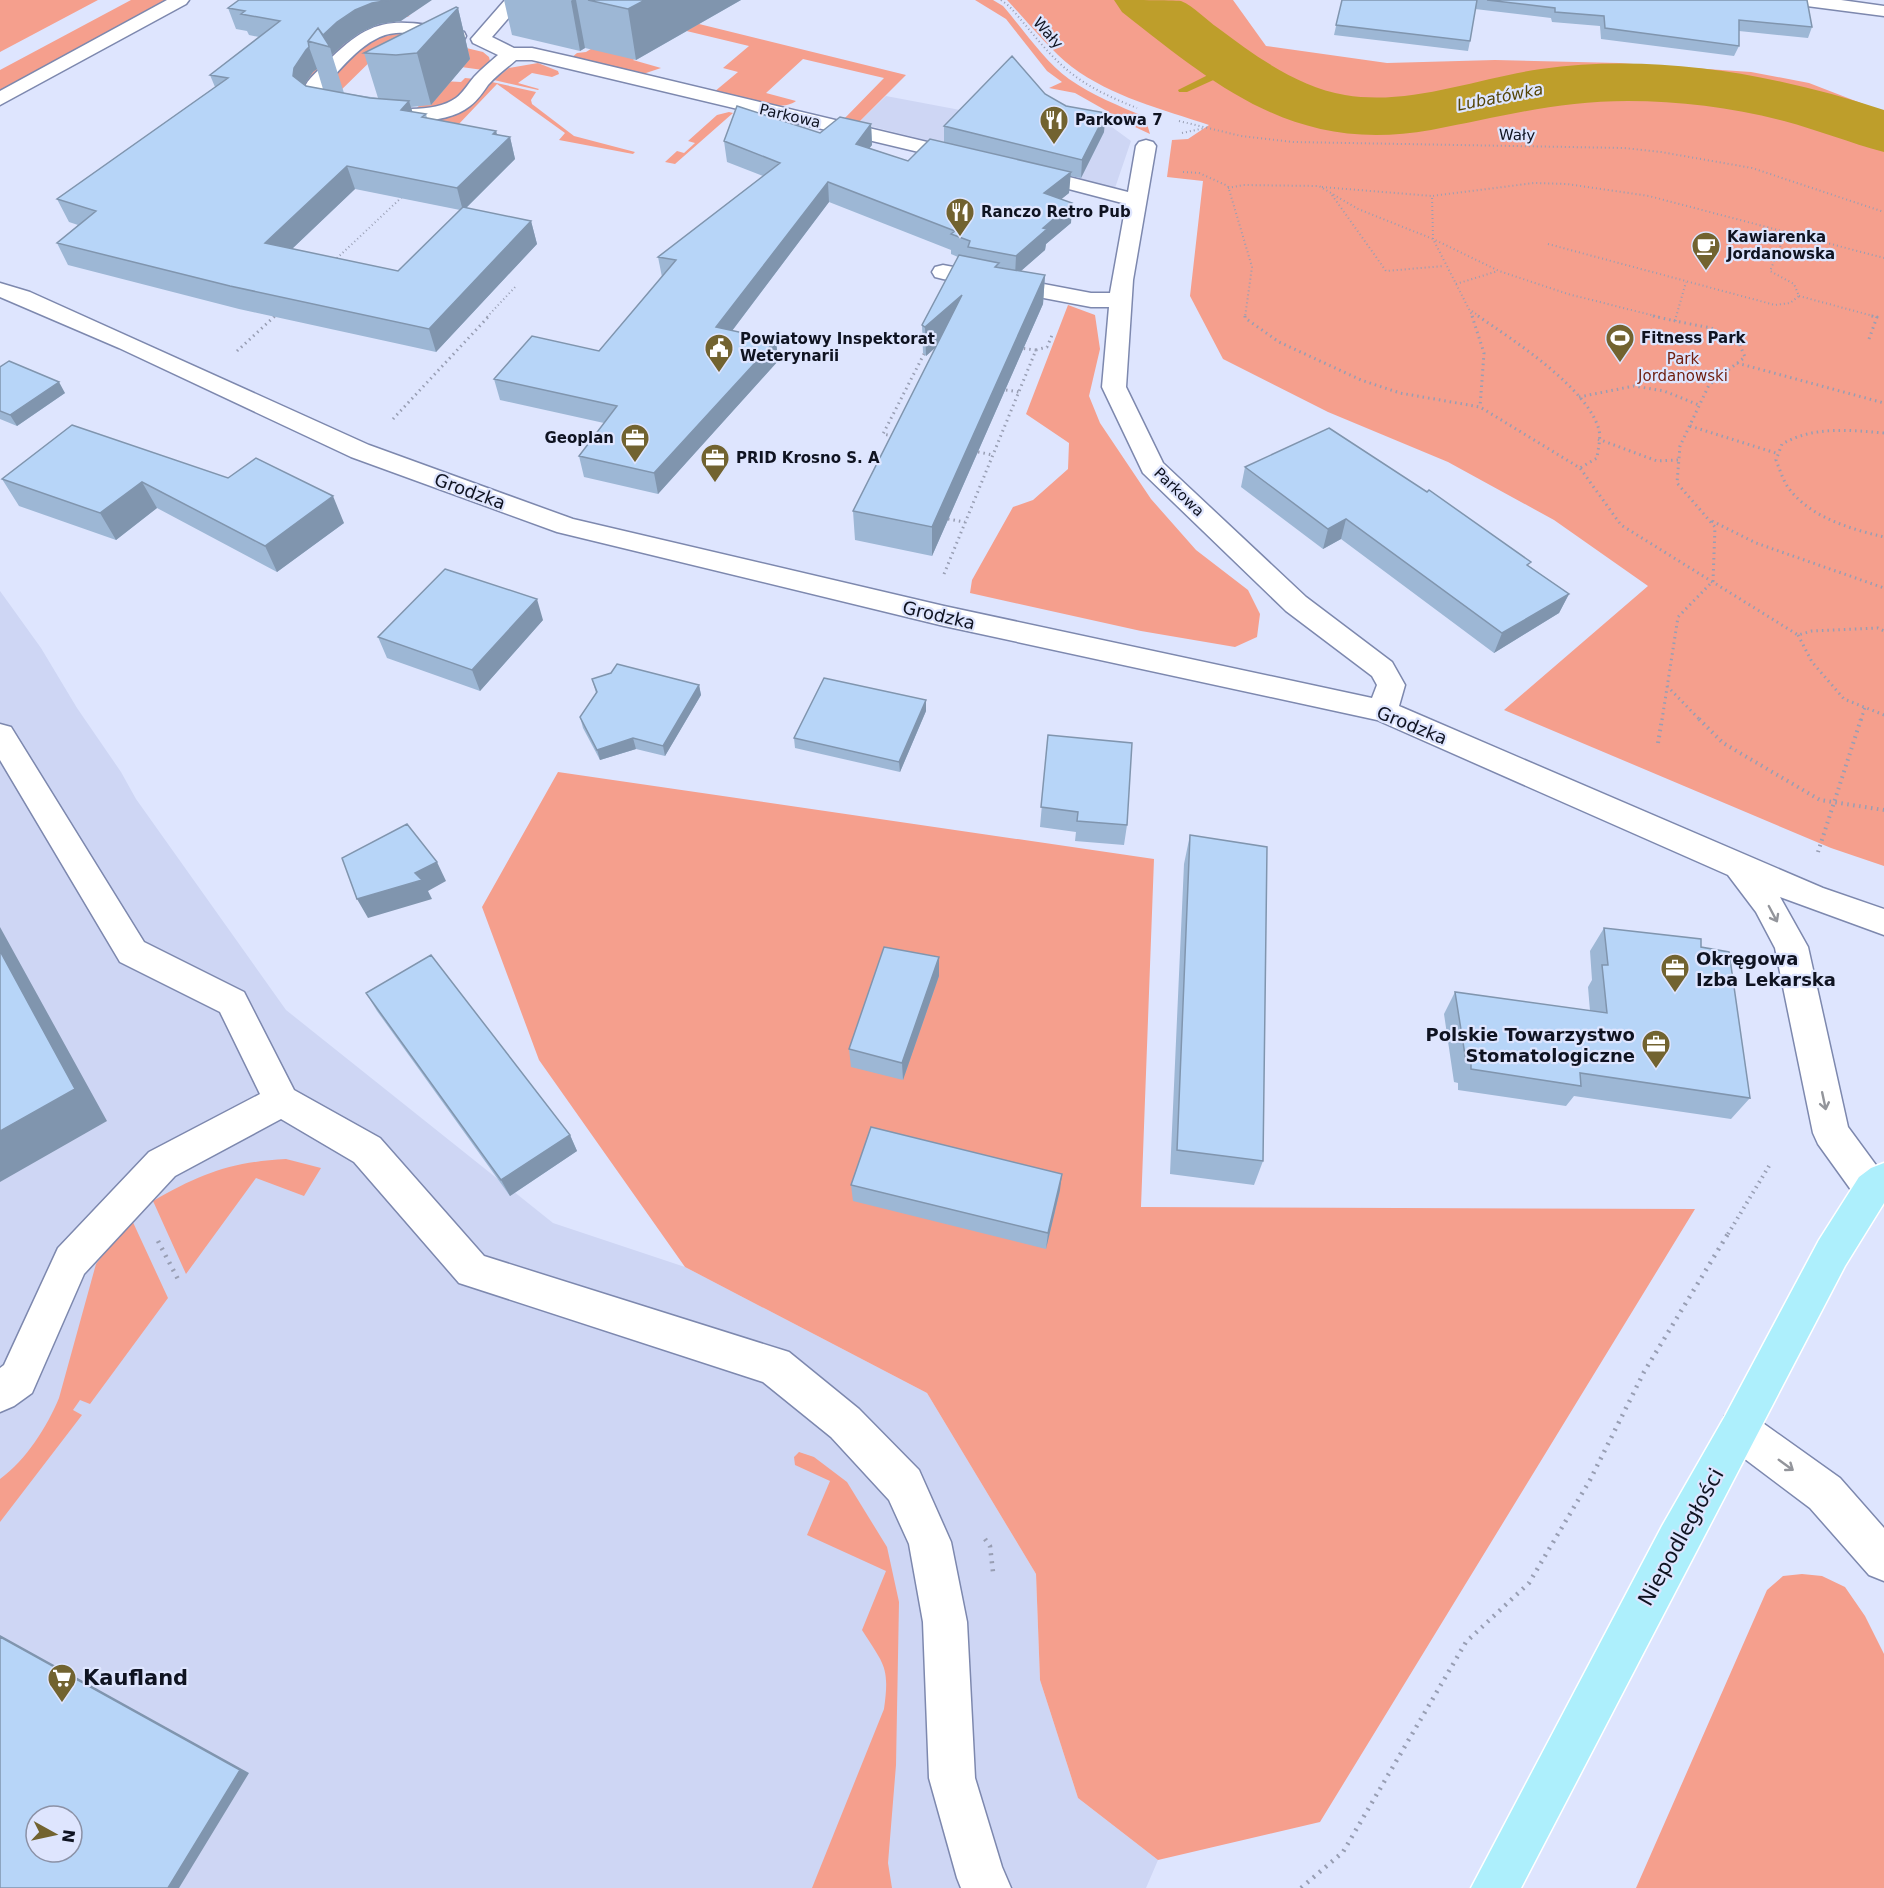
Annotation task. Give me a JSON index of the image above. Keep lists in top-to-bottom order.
{
  "streets": {
    "main road": ["Niepodległości"],
    "street": ["Parkowa", "Grodzka"],
    "path": ["Wały"]
  },
  "crossings": [
    ["Parkowa", "Grodzka"],
    ["Grodzka", "Niepodległości"]
  ],
  "water": ["Lubatówka"],
  "parks": ["Park Jordanowski"],
  "places": {
    "restaurant": ["Parkowa 7", "Ranczo Retro Pub"],
    "cafe": ["Kawiarenka Jordanowska"],
    "sports": ["Fitness Park"],
    "public building": ["Powiatowy Inspektorat Weterynarii"],
    "office": [
      "Geoplan",
      "PRID Krosno S. A",
      "Okręgowa Izba Lekarska",
      "Polskie Towarzystwo Stomatologiczne"
    ],
    "supermarket": ["Kaufland"]
  },
  "north": "right"
}
